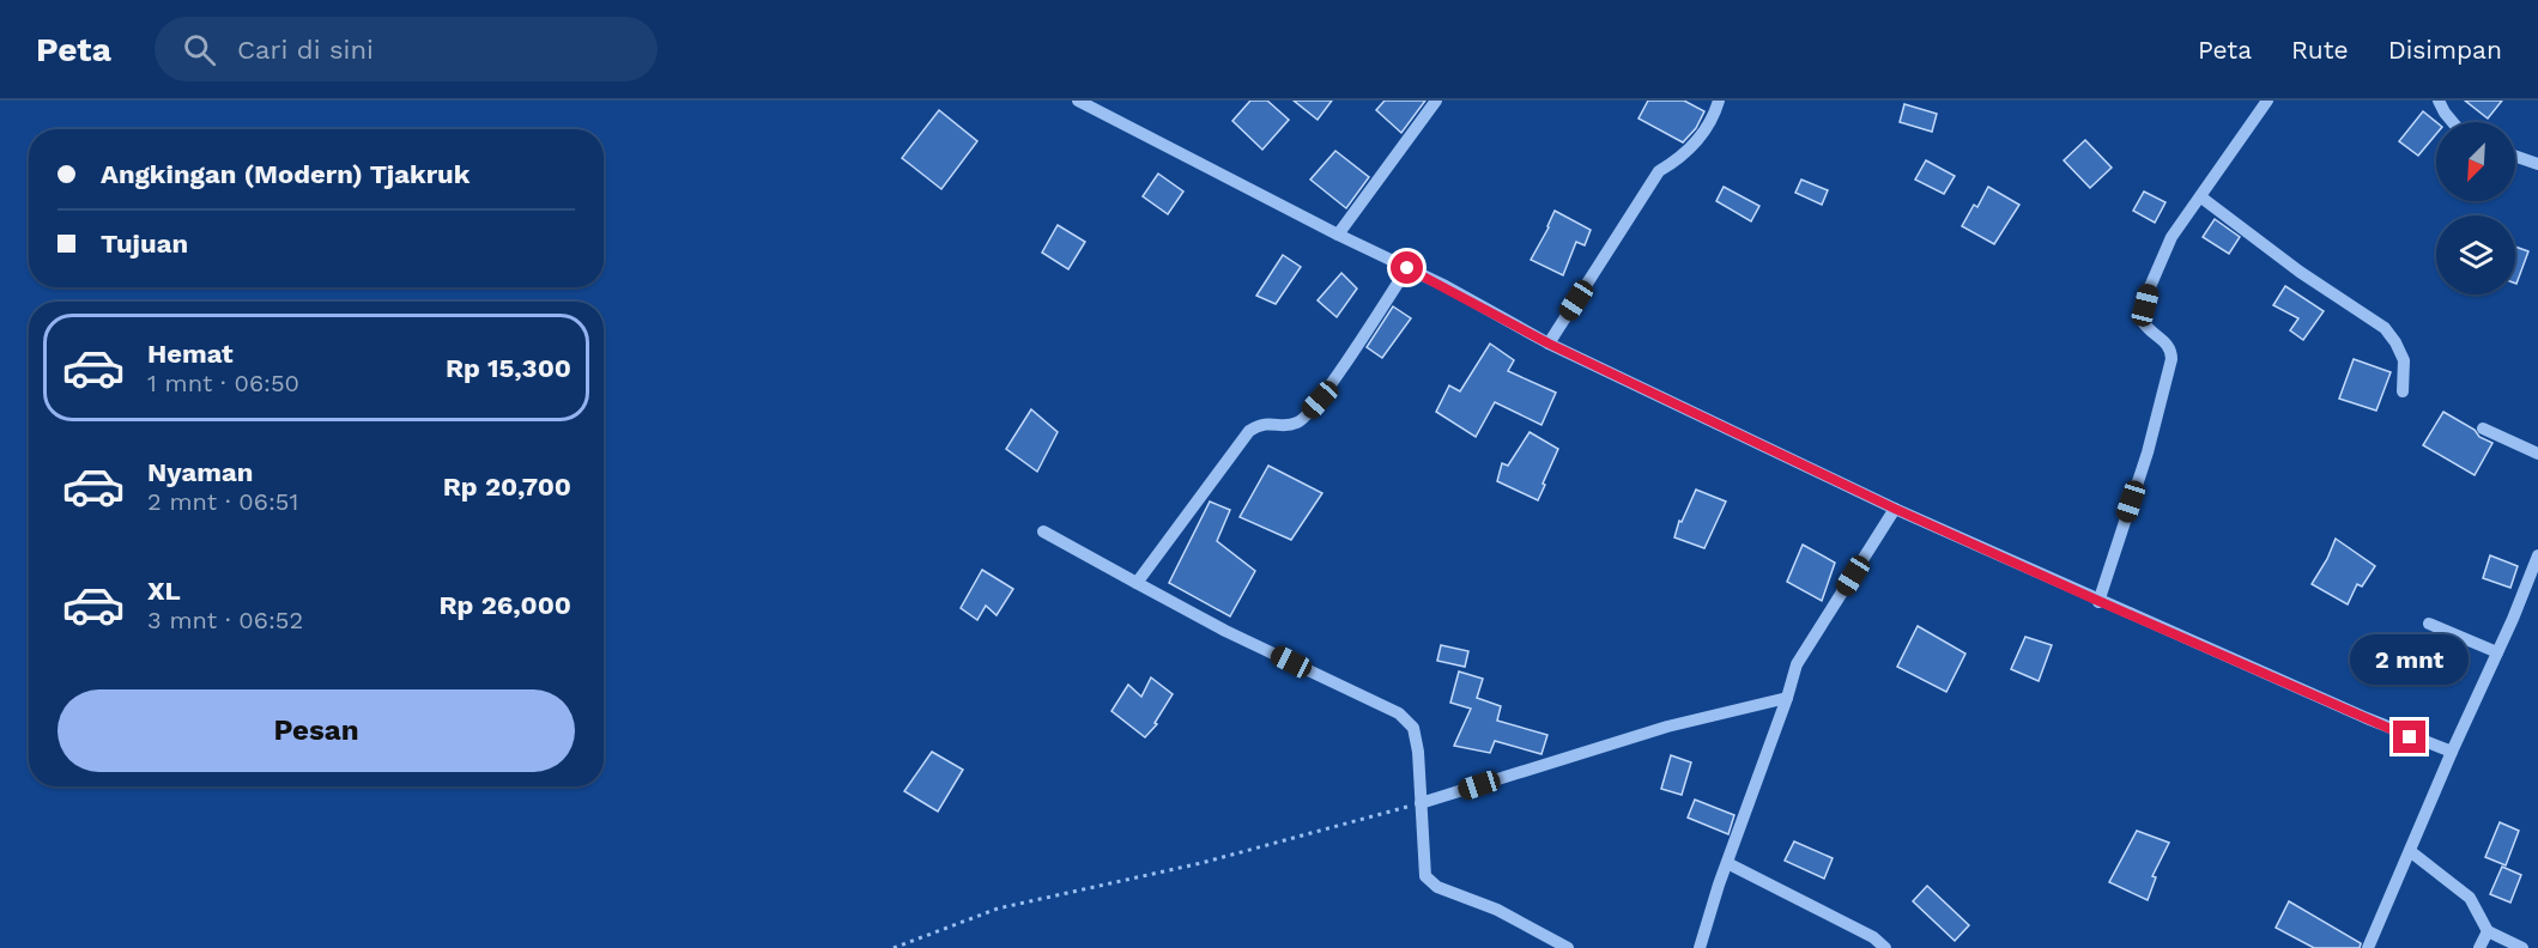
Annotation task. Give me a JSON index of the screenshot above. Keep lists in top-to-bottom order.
{
  "north": "bottom left",
  "page": {
    "header": "Peta",
    "search": "Cari di sini",
    "nav": ["Peta", "Rute", "Disimpan"],
    "banner": ["Angkingan (Modern) Tjakruk", "Tujuan"],
    "list": [
      {
        "name": "Hemat",
        "note": "1 mnt · 06:50",
        "value": "Rp 15,300"
      },
      {
        "name": "Nyaman",
        "note": "2 mnt · 06:51",
        "value": "Rp 20,700"
      },
      {
        "name": "XL",
        "note": "3 mnt · 06:52",
        "value": "Rp 26,000"
      }
    ],
    "bubble": "2 mnt",
    "buttons": "Pesan"
  }
}
